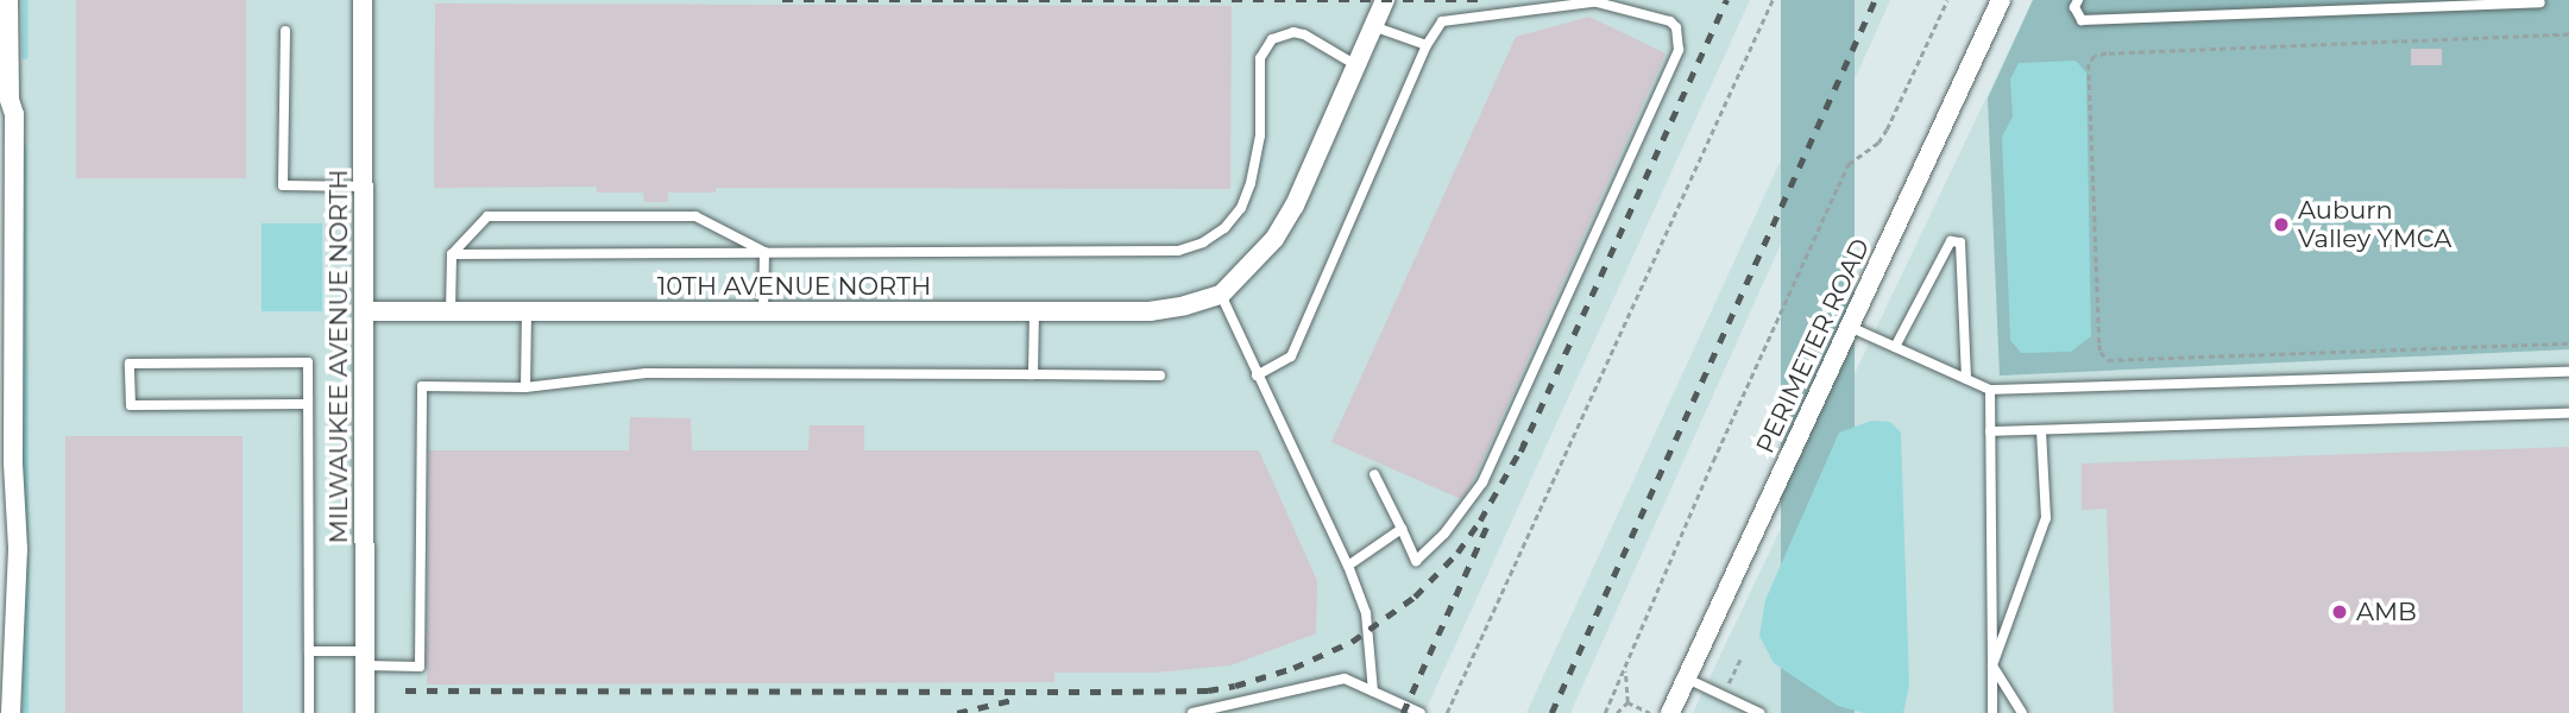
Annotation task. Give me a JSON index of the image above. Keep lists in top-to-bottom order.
{
  "streets": {
    "street": ["10TH AVENUE NORTH", "PERIMETER ROAD", "MILWAUKEE AVENUE NORTH"]
  },
  "crossings": [
    ["10TH AVENUE NORTH", "MILWAUKEE AVENUE NORTH"]
  ],
  "places": ["Auburn Valley YMCA", "AMB"]
}
